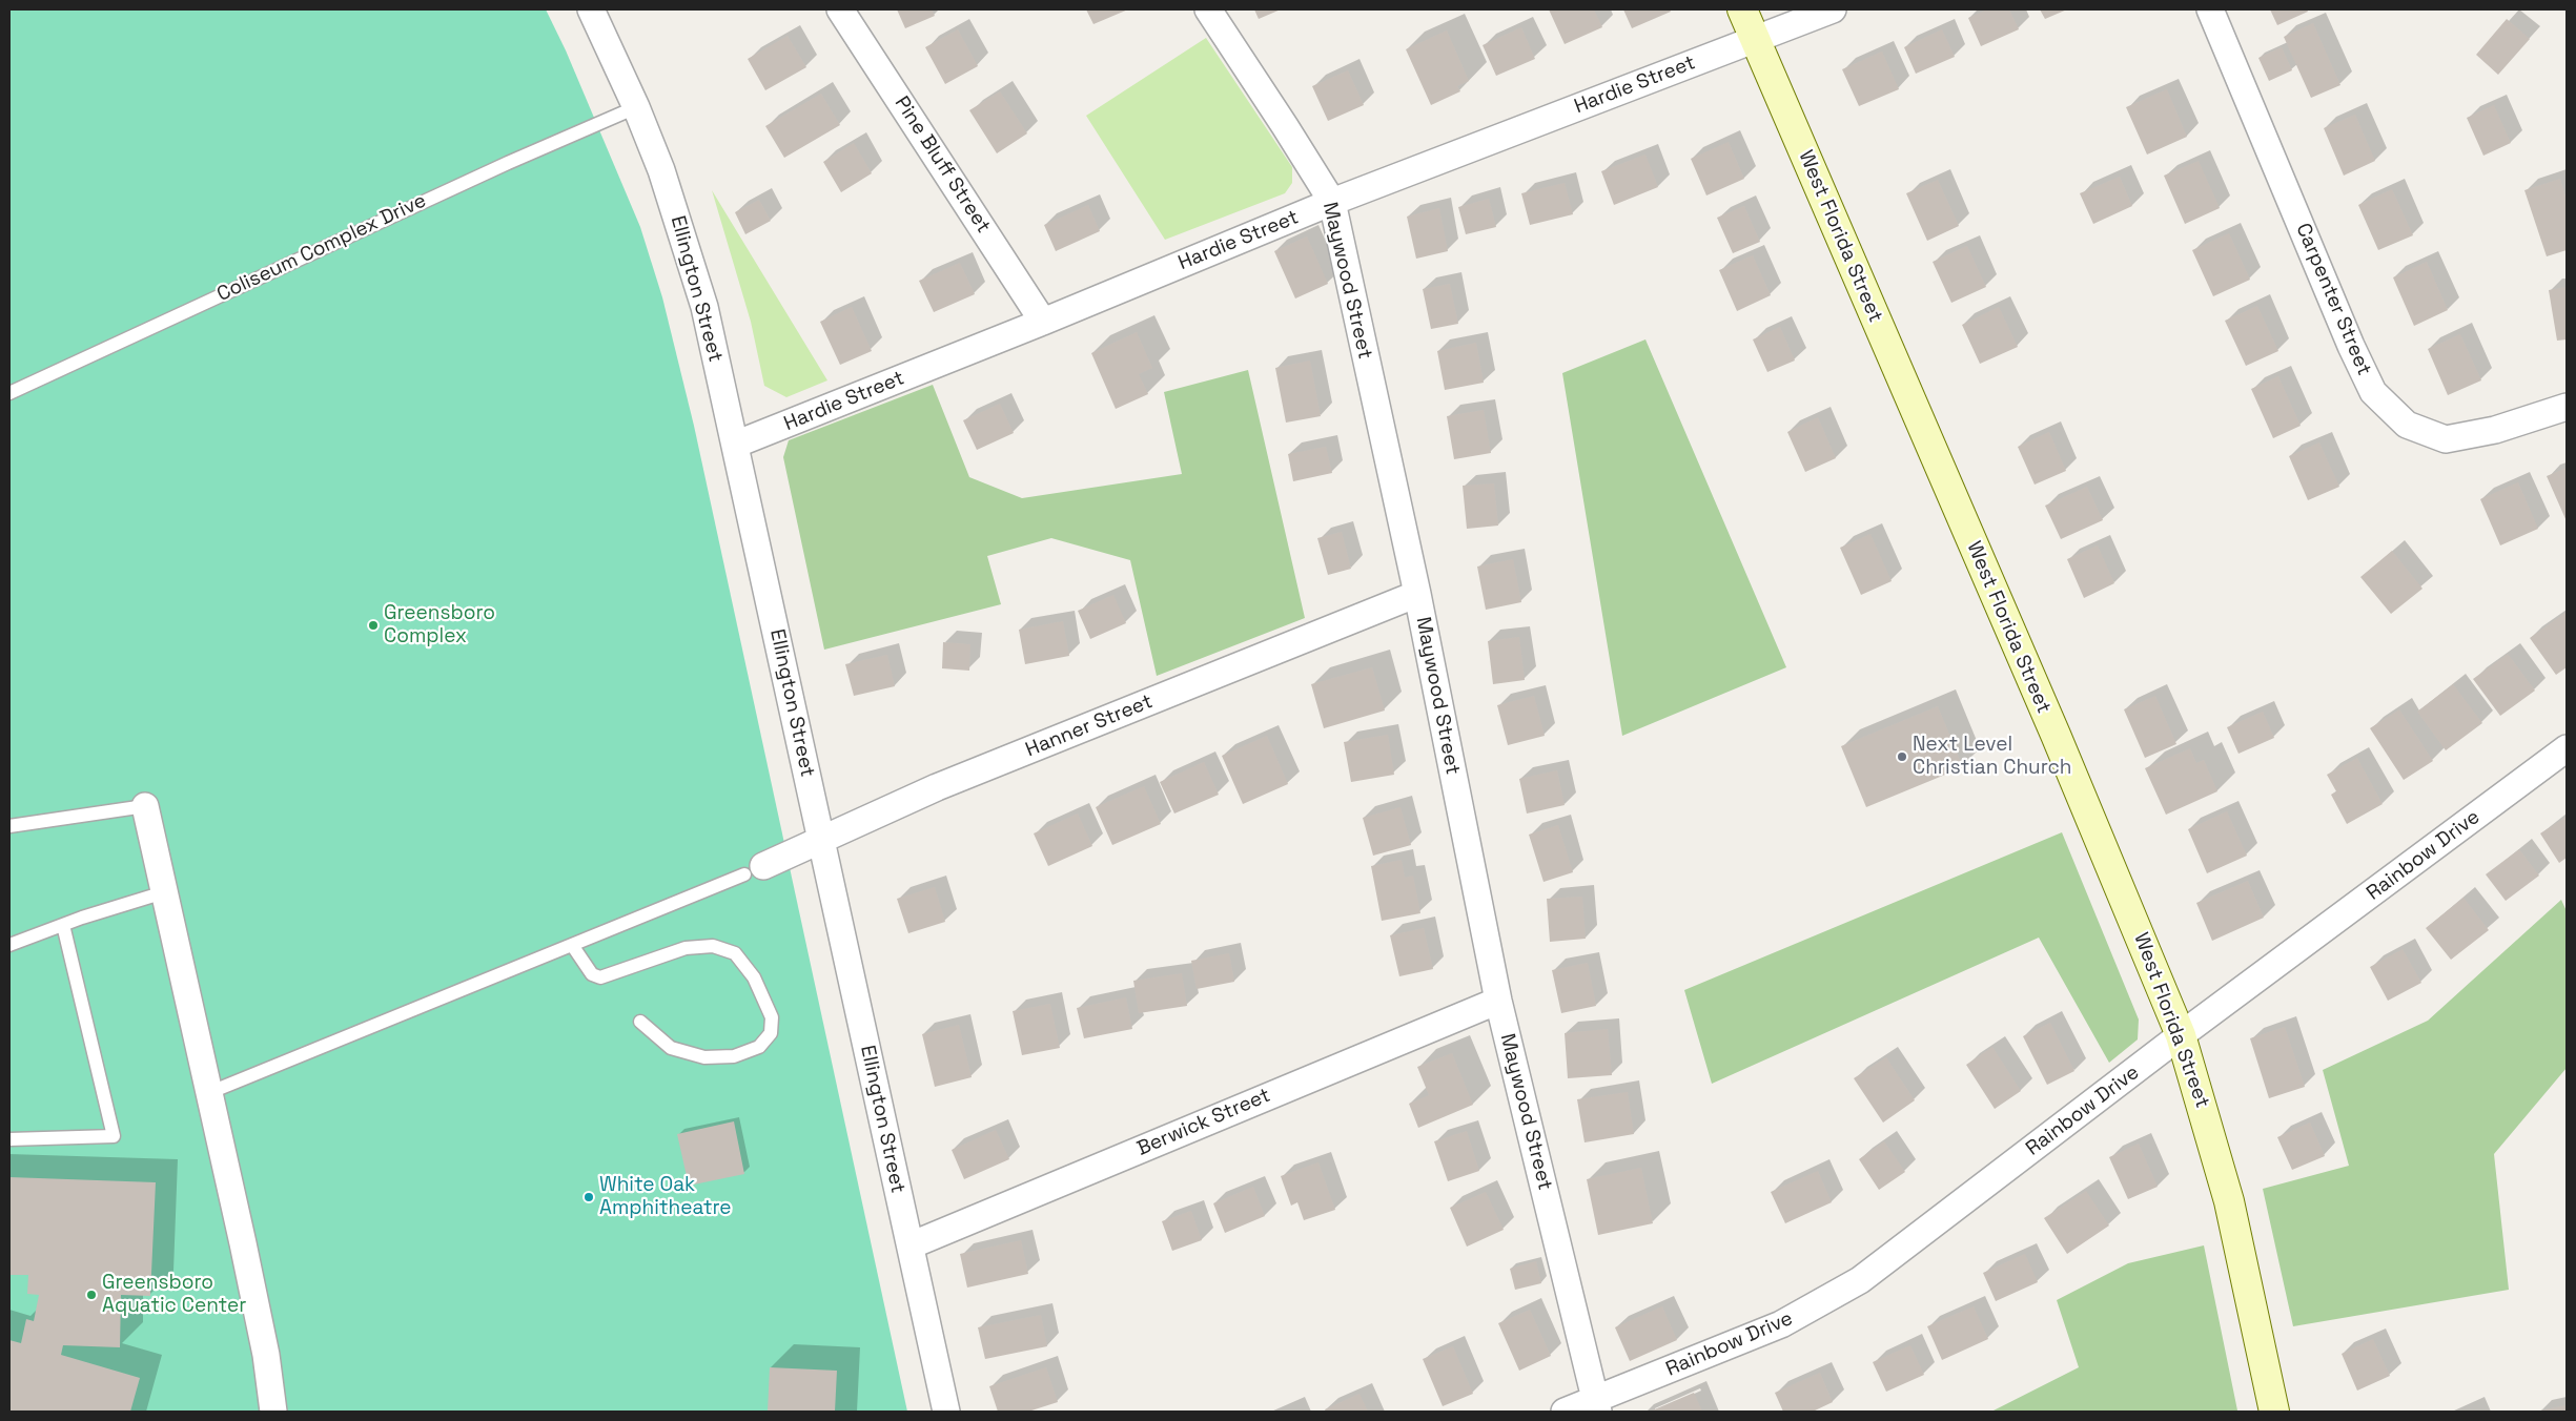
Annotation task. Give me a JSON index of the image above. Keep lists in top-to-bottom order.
{
  "streets": {
    "main road": ["West Florida Street"],
    "street": [
      "Hardie Street",
      "Pine Bluff Street",
      "Maywood Street",
      "Ellington Street",
      "Carpenter Street",
      "Hanner Street",
      "Rainbow Drive",
      "Berwick Street"
    ],
    "lane": ["Coliseum Complex Drive"]
  },
  "crossings": [
    ["Hardie Street", "Pine Bluff Street"],
    ["Hardie Street", "West Florida Street"],
    ["Hardie Street", "Maywood Street"],
    ["Hardie Street", "Ellington Street"],
    ["West Florida Street", "Rainbow Drive"],
    ["Coliseum Complex Drive", "Ellington Street"],
    ["Maywood Street", "Hanner Street"],
    ["Maywood Street", "Rainbow Drive"],
    ["Maywood Street", "Berwick Street"],
    ["Ellington Street", "Hanner Street"],
    ["Ellington Street", "Berwick Street"]
  ],
  "places": [
    "Greensboro Complex",
    "Next Level Christian Church",
    "White Oak Amphitheatre",
    "Greensboro Aquatic Center"
  ]
}
